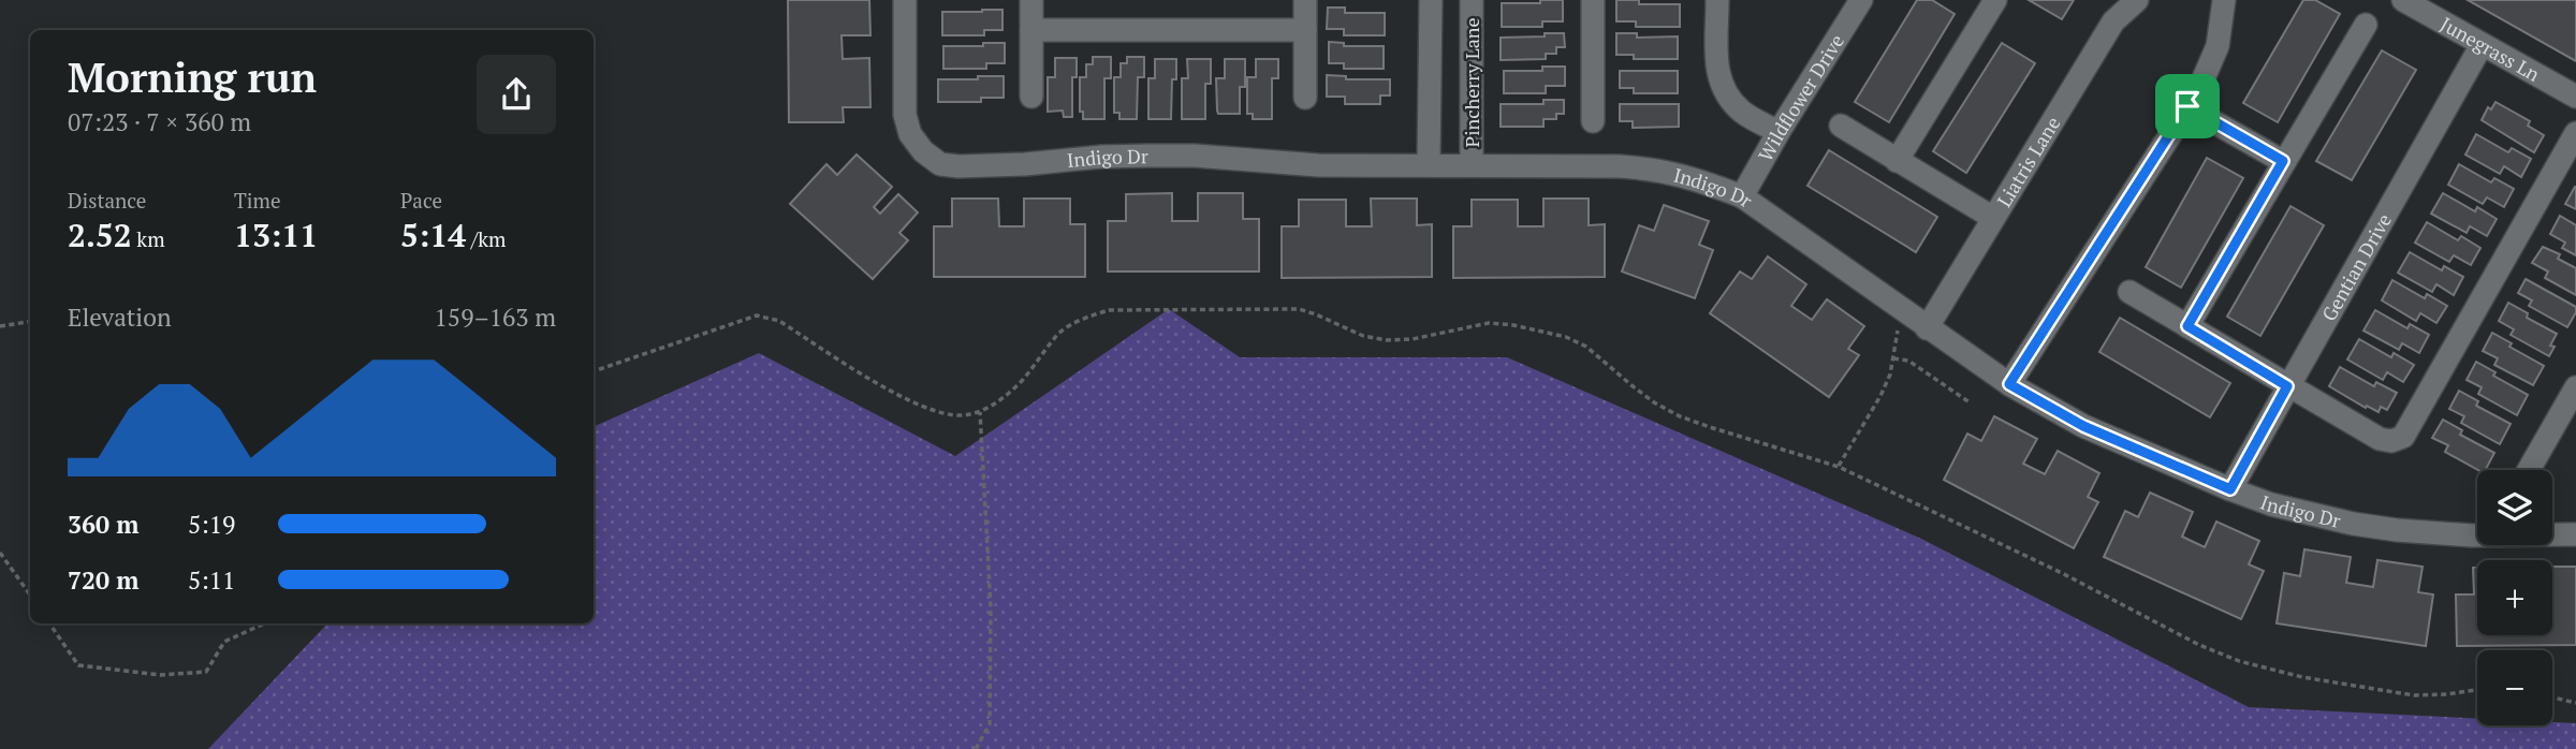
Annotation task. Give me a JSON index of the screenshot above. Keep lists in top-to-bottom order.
{
  "streets": {
    "street": [
      "Junegrass Ln",
      "Pincherry Lane",
      "Wildflower Drive",
      "Indigo Dr",
      "Liatris Lane",
      "Gentian Drive"
    ]
  },
  "crossings": [
    ["Junegrass Ln", "Gentian Drive"],
    ["Pincherry Lane", "Indigo Dr"],
    ["Wildflower Drive", "Indigo Dr"],
    ["Indigo Dr", "Liatris Lane"],
    ["Indigo Dr", "Gentian Drive"]
  ],
  "page": {
    "heading": ["Morning run", "07:23 · 7 × 360 m"],
    "stats": [
      ["Distance", "2.52 km"],
      ["Time", "13:11"],
      ["Pace", "5:14 /km"]
    ],
    "chart": ["Elevation", "159–163 m"],
    "map_buttons": ["+", "−"],
    "list": [
      {
        "name": "360 m",
        "note": "5:19"
      },
      {
        "name": "720 m",
        "note": "5:11"
      }
    ]
  }
}
